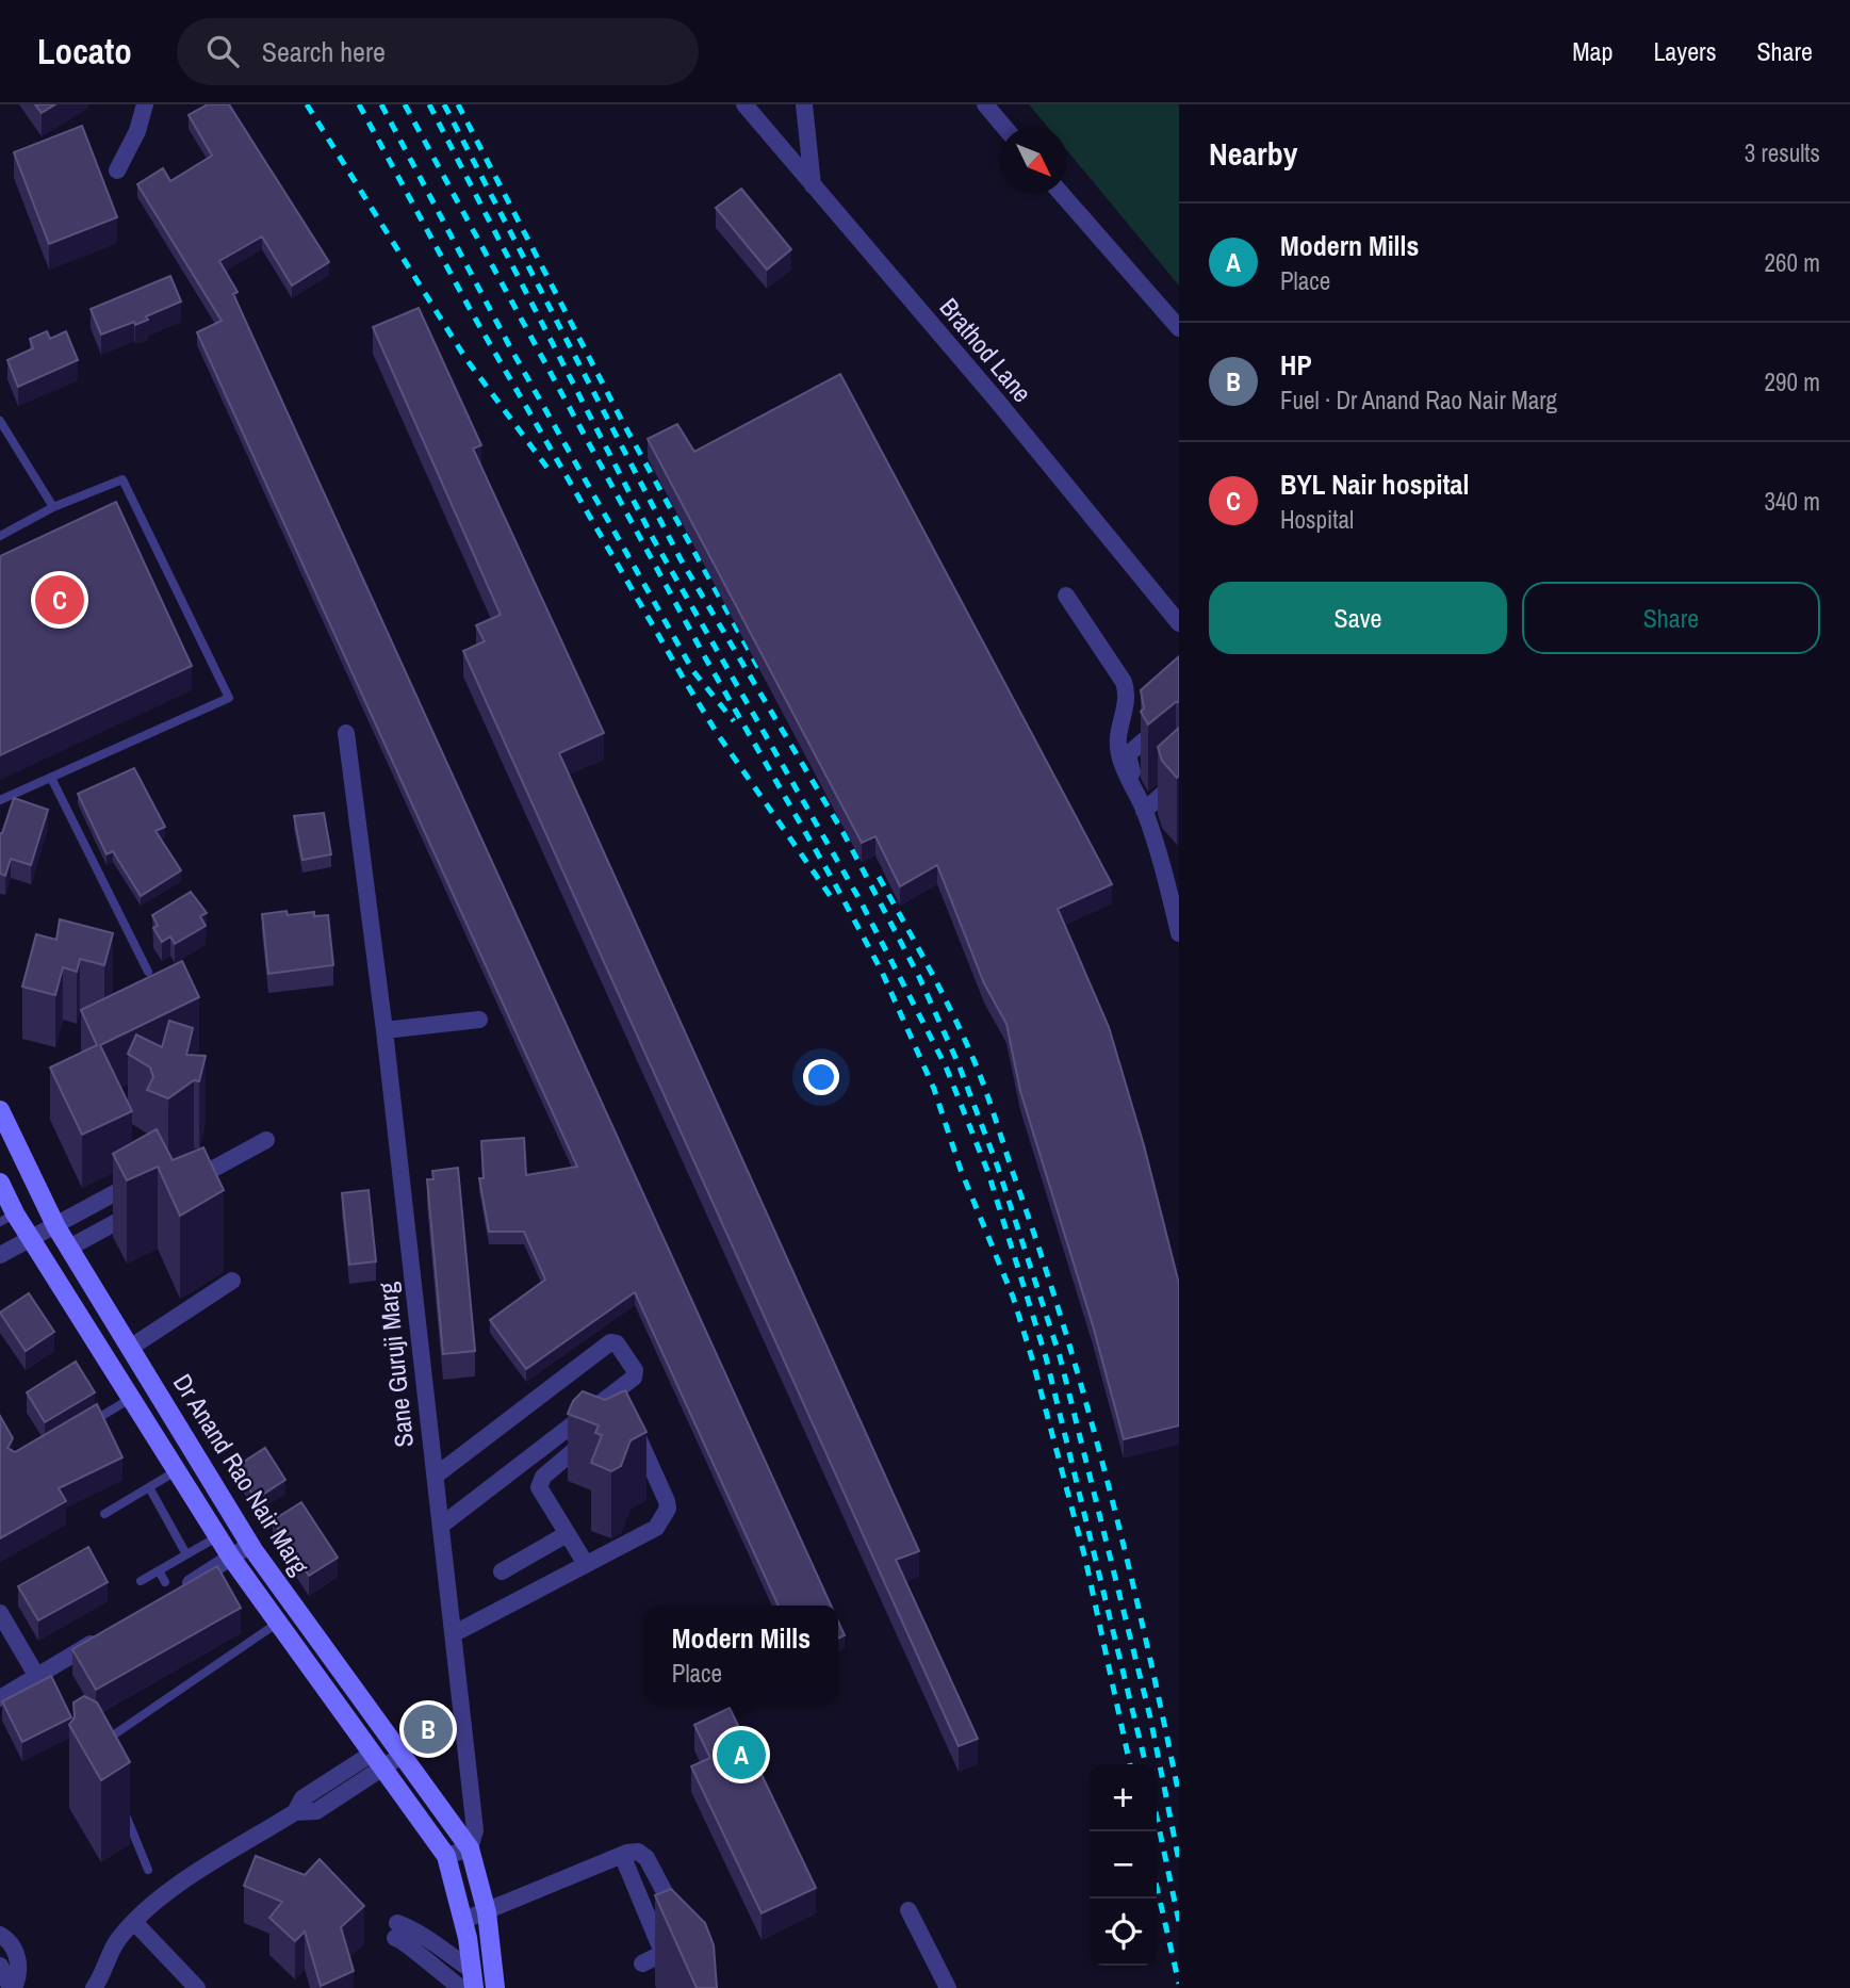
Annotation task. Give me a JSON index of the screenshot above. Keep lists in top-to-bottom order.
{
  "streets": {
    "main road": ["Sane Guruji Marg", "Dr Anand Rao Nair Marg"],
    "street": ["Brathod Lane"]
  },
  "crossings": [
    ["Sane Guruji Marg", "Dr Anand Rao Nair Marg"]
  ],
  "north": "bottom right",
  "page": {
    "header": "Locato",
    "search": "Search here",
    "nav": ["Map", "Layers", "Share"],
    "heading": ["Nearby", "3 results"],
    "list": [
      {
        "mark": "A",
        "name": "Modern Mills",
        "note": "Place",
        "value": "260 m"
      },
      {
        "mark": "B",
        "name": "HP",
        "note": "Fuel · Dr Anand Rao Nair Marg",
        "value": "290 m"
      },
      {
        "mark": "C",
        "name": "BYL Nair hospital",
        "note": "Hospital",
        "value": "340 m"
      }
    ],
    "buttons": ["Save", "Share"],
    "pins": ["C", "B", "A"],
    "popup": ["Modern Mills", "Place"],
    "map_buttons": ["+", "−"]
  }
}
